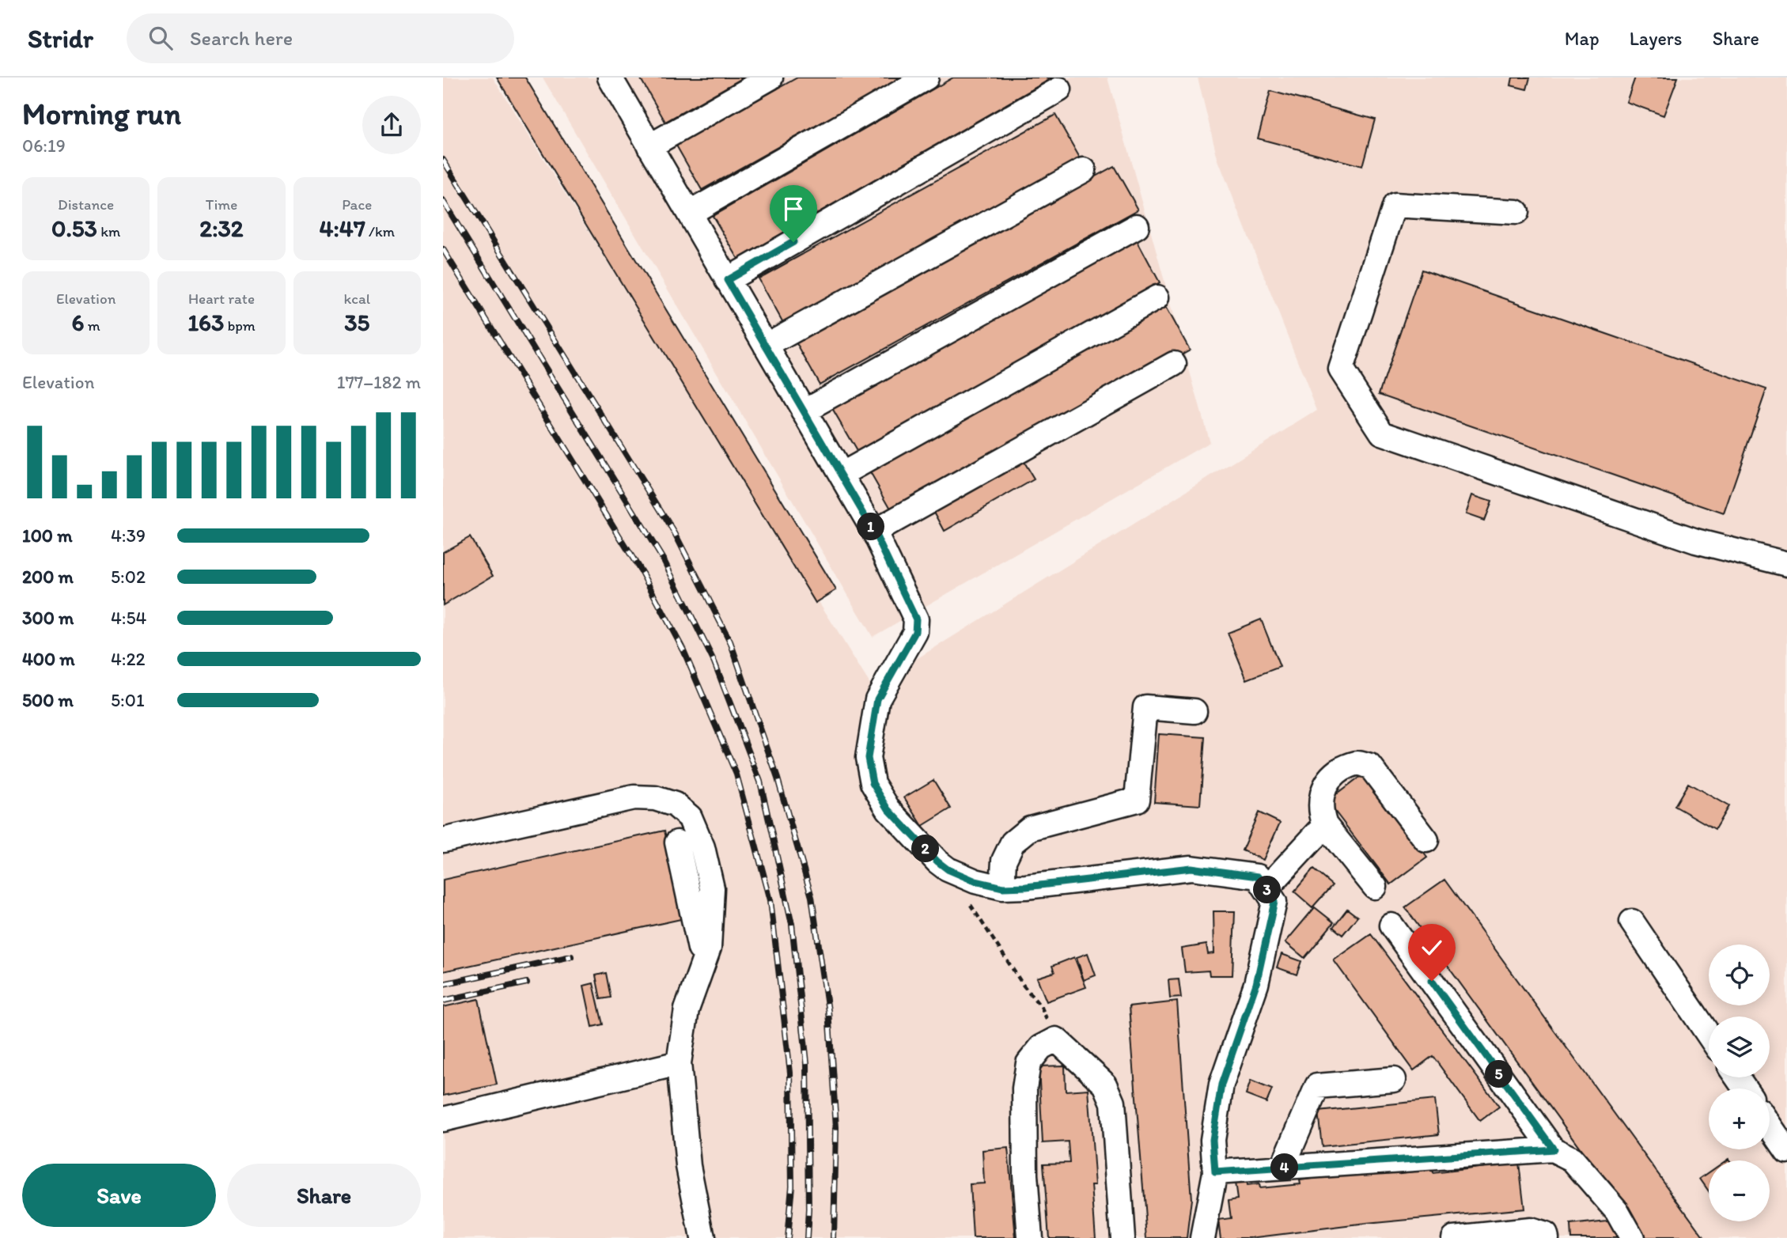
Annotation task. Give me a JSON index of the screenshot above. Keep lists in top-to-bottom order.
{
  "page": {
    "header": "Stridr",
    "search": "Search here",
    "nav": ["Map", "Layers", "Share"],
    "heading": ["Morning run", "06:19"],
    "stats": [
      ["Distance", "0.53 km"],
      ["Time", "2:32"],
      ["Pace", "4:47 /km"],
      ["Elevation", "6 m"],
      ["Heart rate", "163 bpm"],
      ["kcal", "35"]
    ],
    "chart": ["Elevation", "177–182 m"],
    "pins": [
      "1",
      "2",
      "3",
      "5",
      "4"
    ],
    "list": [
      {
        "name": "100 m",
        "note": "4:39"
      },
      {
        "name": "200 m",
        "note": "5:02"
      },
      {
        "name": "300 m",
        "note": "4:54"
      },
      {
        "name": "400 m",
        "note": "4:22"
      },
      {
        "name": "500 m",
        "note": "5:01"
      }
    ],
    "map_buttons": ["+", "−"],
    "buttons": ["Save", "Share"]
  }
}
